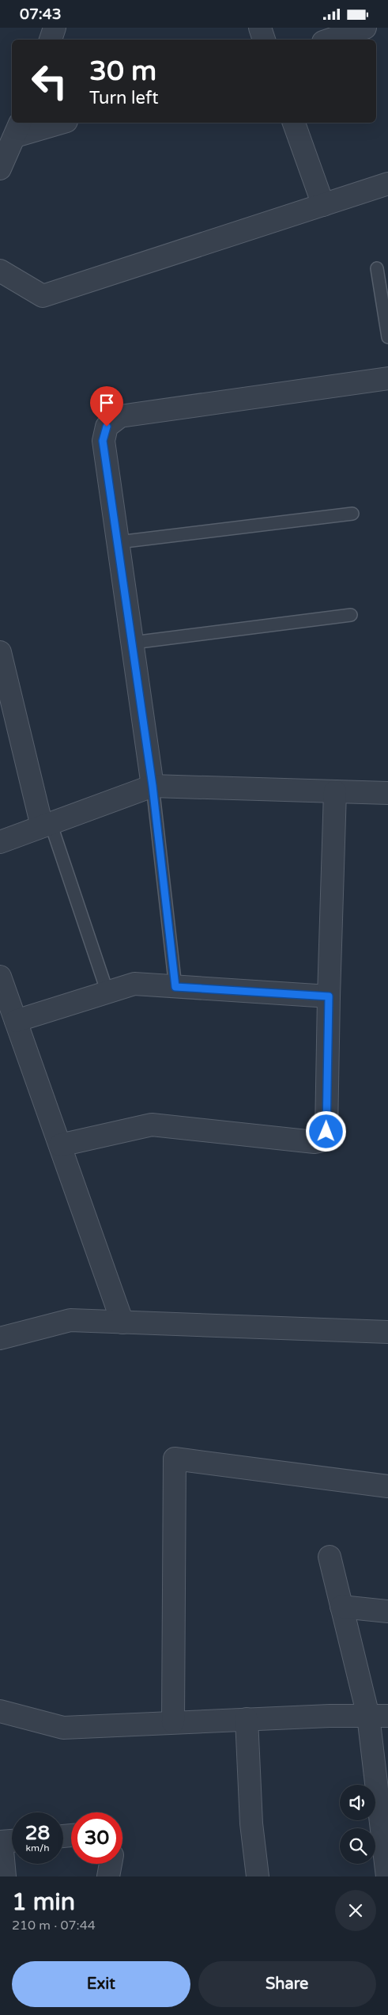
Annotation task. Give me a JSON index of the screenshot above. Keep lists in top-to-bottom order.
{
  "page": {
    "status": "07:43",
    "turn": ["30 m", "Turn left"],
    "speed": "28 km/h",
    "limit": "30",
    "heading": ["1 min", "210 m · 07:44"],
    "buttons": ["Exit", "Share"]
  }
}
